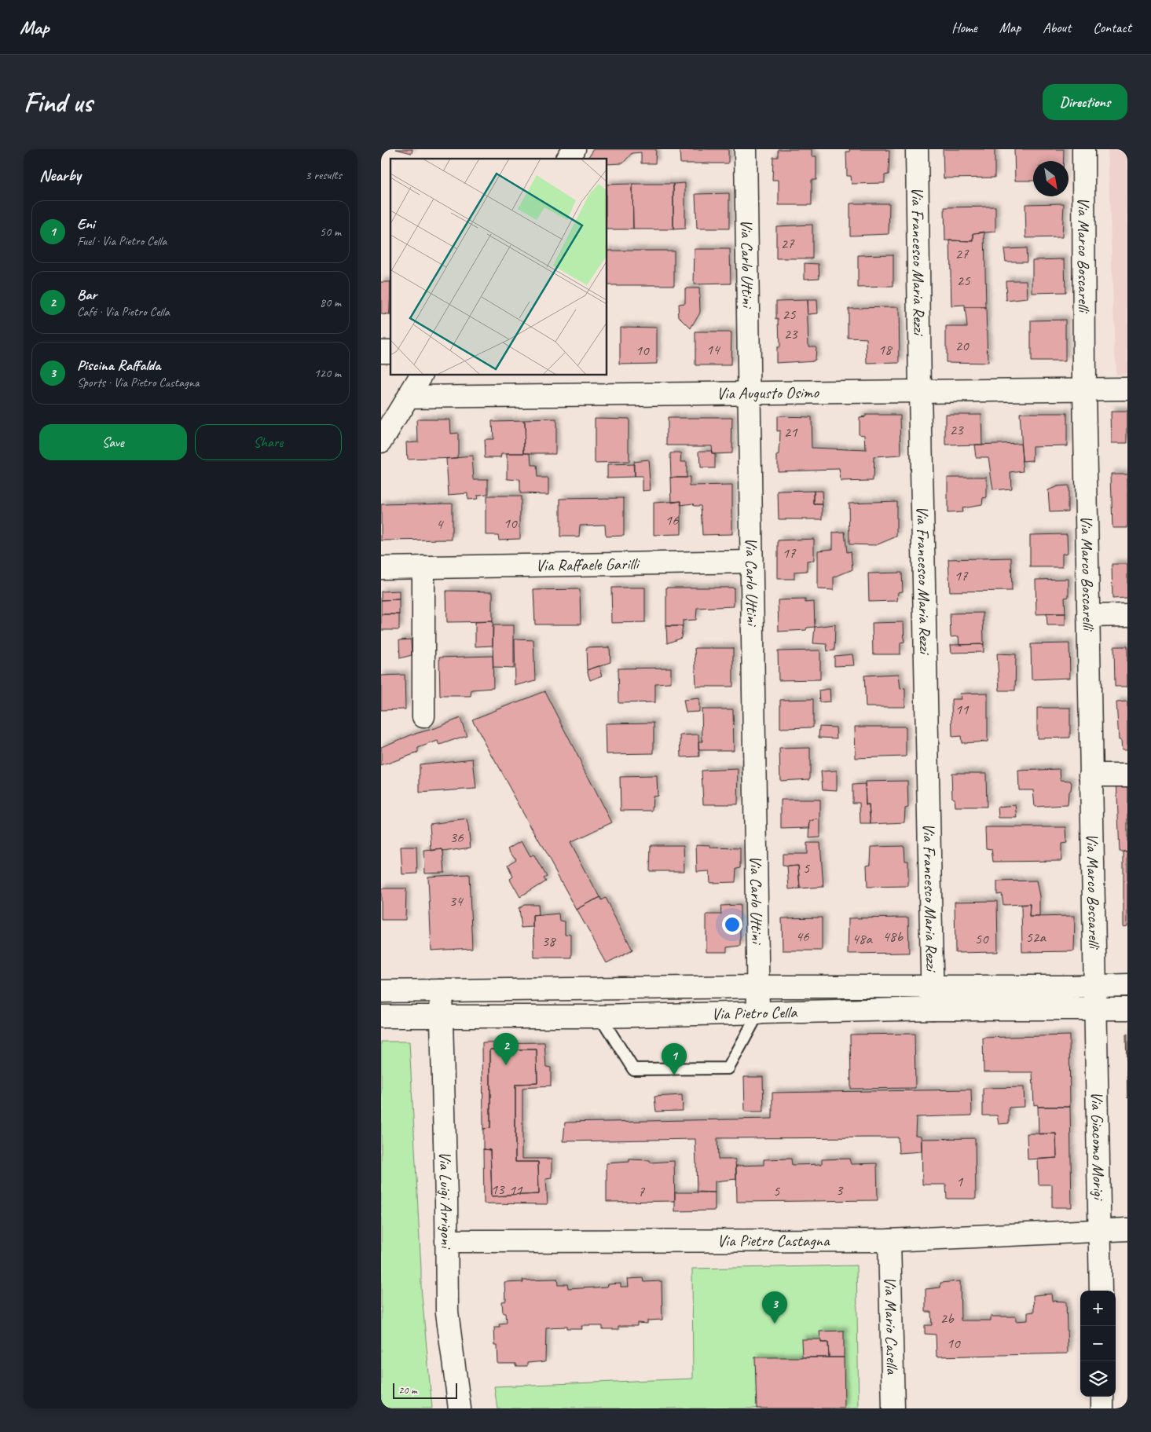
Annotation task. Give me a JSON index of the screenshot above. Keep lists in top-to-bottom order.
{
  "streets": {
    "street": [
      "Via Marco Boscarelli",
      "Via Francesco Maria Rezzi",
      "Via Carlo Uttini",
      "Via Augusto Osimo",
      "Via Raffaele Garilli",
      "Via Pietro Cella",
      "Via Giacomo Morigi",
      "Via Luigi Arrigoni",
      "Via Pietro Castagna",
      "Via Mario Casella"
    ]
  },
  "crossings": [
    ["Via Marco Boscarelli", "Via Augusto Osimo"],
    ["Via Marco Boscarelli", "Via Pietro Cella"],
    ["Via Marco Boscarelli", "Via Giacomo Morigi"],
    ["Via Francesco Maria Rezzi", "Via Augusto Osimo"],
    ["Via Francesco Maria Rezzi", "Via Pietro Cella"],
    ["Via Carlo Uttini", "Via Augusto Osimo"],
    ["Via Carlo Uttini", "Via Raffaele Garilli"],
    ["Via Carlo Uttini", "Via Pietro Cella"],
    ["Via Pietro Cella", "Via Giacomo Morigi"],
    ["Via Pietro Cella", "Via Luigi Arrigoni"],
    ["Via Giacomo Morigi", "Via Pietro Castagna"],
    ["Via Luigi Arrigoni", "Via Pietro Castagna"],
    ["Via Pietro Castagna", "Via Mario Casella"]
  ],
  "house_numbers": [
    "27",
    "27",
    "25",
    "25",
    "23",
    "20",
    "14",
    "18",
    "10",
    "23",
    "21",
    "16",
    "10",
    "4",
    "17",
    "17",
    "11",
    "36",
    "5",
    "34",
    "46",
    "48b",
    "52a",
    "48a",
    "50",
    "38",
    "1",
    "13",
    "11",
    "3",
    "5",
    "7",
    "2b",
    "10"
  ],
  "scale_bar": "20 m",
  "north": "bottom right",
  "page": {
    "header": "Map",
    "nav": [
      "Home",
      "Map",
      "About",
      "Contact"
    ],
    "buttons": [
      "Directions",
      ["Save", "Share"]
    ],
    "title": "Find us",
    "heading": ["Nearby", "3 results"],
    "list": [
      {
        "mark": "1",
        "name": "Eni",
        "note": "Fuel · Via Pietro Cella",
        "value": "50 m"
      },
      {
        "mark": "2",
        "name": "Bar",
        "note": "Café · Via Pietro Cella",
        "value": "80 m"
      },
      {
        "mark": "3",
        "name": "Piscina Raffalda",
        "note": "Sports · Via Pietro Castagna",
        "value": "120 m"
      }
    ],
    "pins": ["2", "1", "3"],
    "map_buttons": ["+", "−"],
    "scale": "20 m"
  }
}
